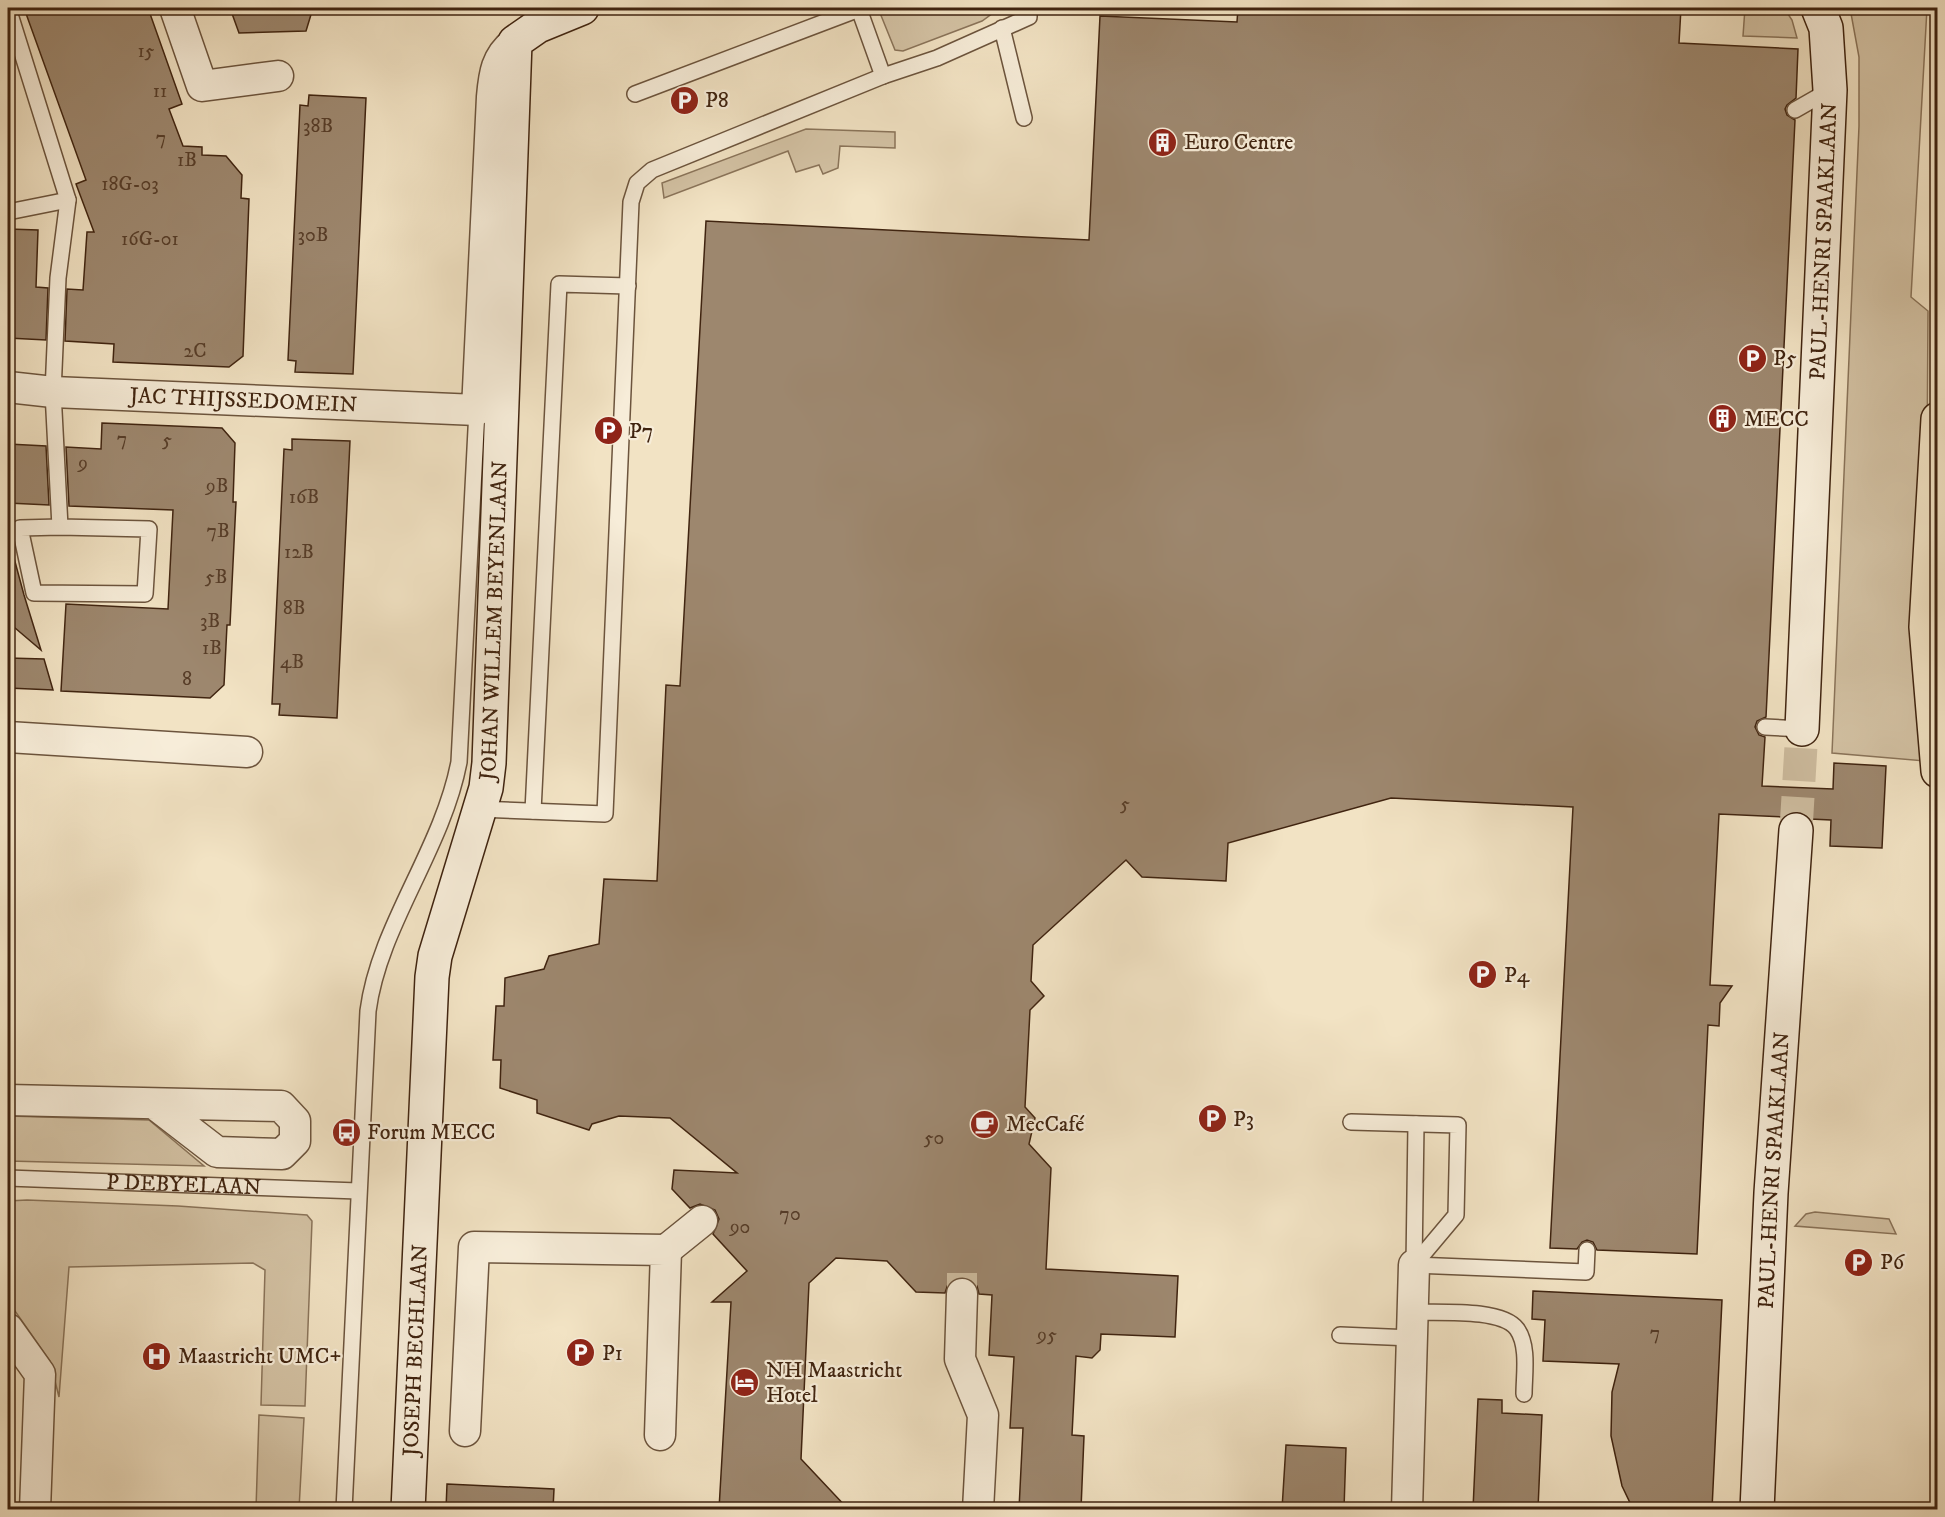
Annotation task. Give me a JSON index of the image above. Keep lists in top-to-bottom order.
{
  "streets": {
    "street": [
      "PAUL-HENRI SPAAKLAAN",
      "JAC THIJSSEDOMEIN",
      "JOHAN WILLEM BEYENLAAN",
      "JOSEPH BECHLAAN"
    ],
    "lane": ["P DEBYELAAN"]
  },
  "crossings": [
    ["JAC THIJSSEDOMEIN", "JOHAN WILLEM BEYENLAAN"],
    ["JOHAN WILLEM BEYENLAAN", "P DEBYELAAN"],
    ["JOHAN WILLEM BEYENLAAN", "JOSEPH BECHLAAN"]
  ],
  "places": {
    "parking": [
      "P8",
      "P5",
      "P7",
      "P4",
      "P3",
      "P6",
      "P1"
    ],
    "building": ["Euro Centre", "MECC"],
    "cafe": ["MecCafé"],
    "bus stop": ["Forum MECC"],
    "hospital": ["Maastricht UMC+"],
    "hotel": ["NH Maastricht Hotel"]
  },
  "house_numbers": [
    "15",
    "11",
    "38B",
    "7",
    "1B",
    "18G-03",
    "30B",
    "16G-01",
    "2C",
    "7",
    "5",
    "9",
    "9B",
    "16B",
    "7B",
    "12B",
    "5B",
    "8B",
    "3B",
    "1B",
    "4B",
    "8",
    "5",
    "50",
    "70",
    "90",
    "7",
    "95"
  ]
}
